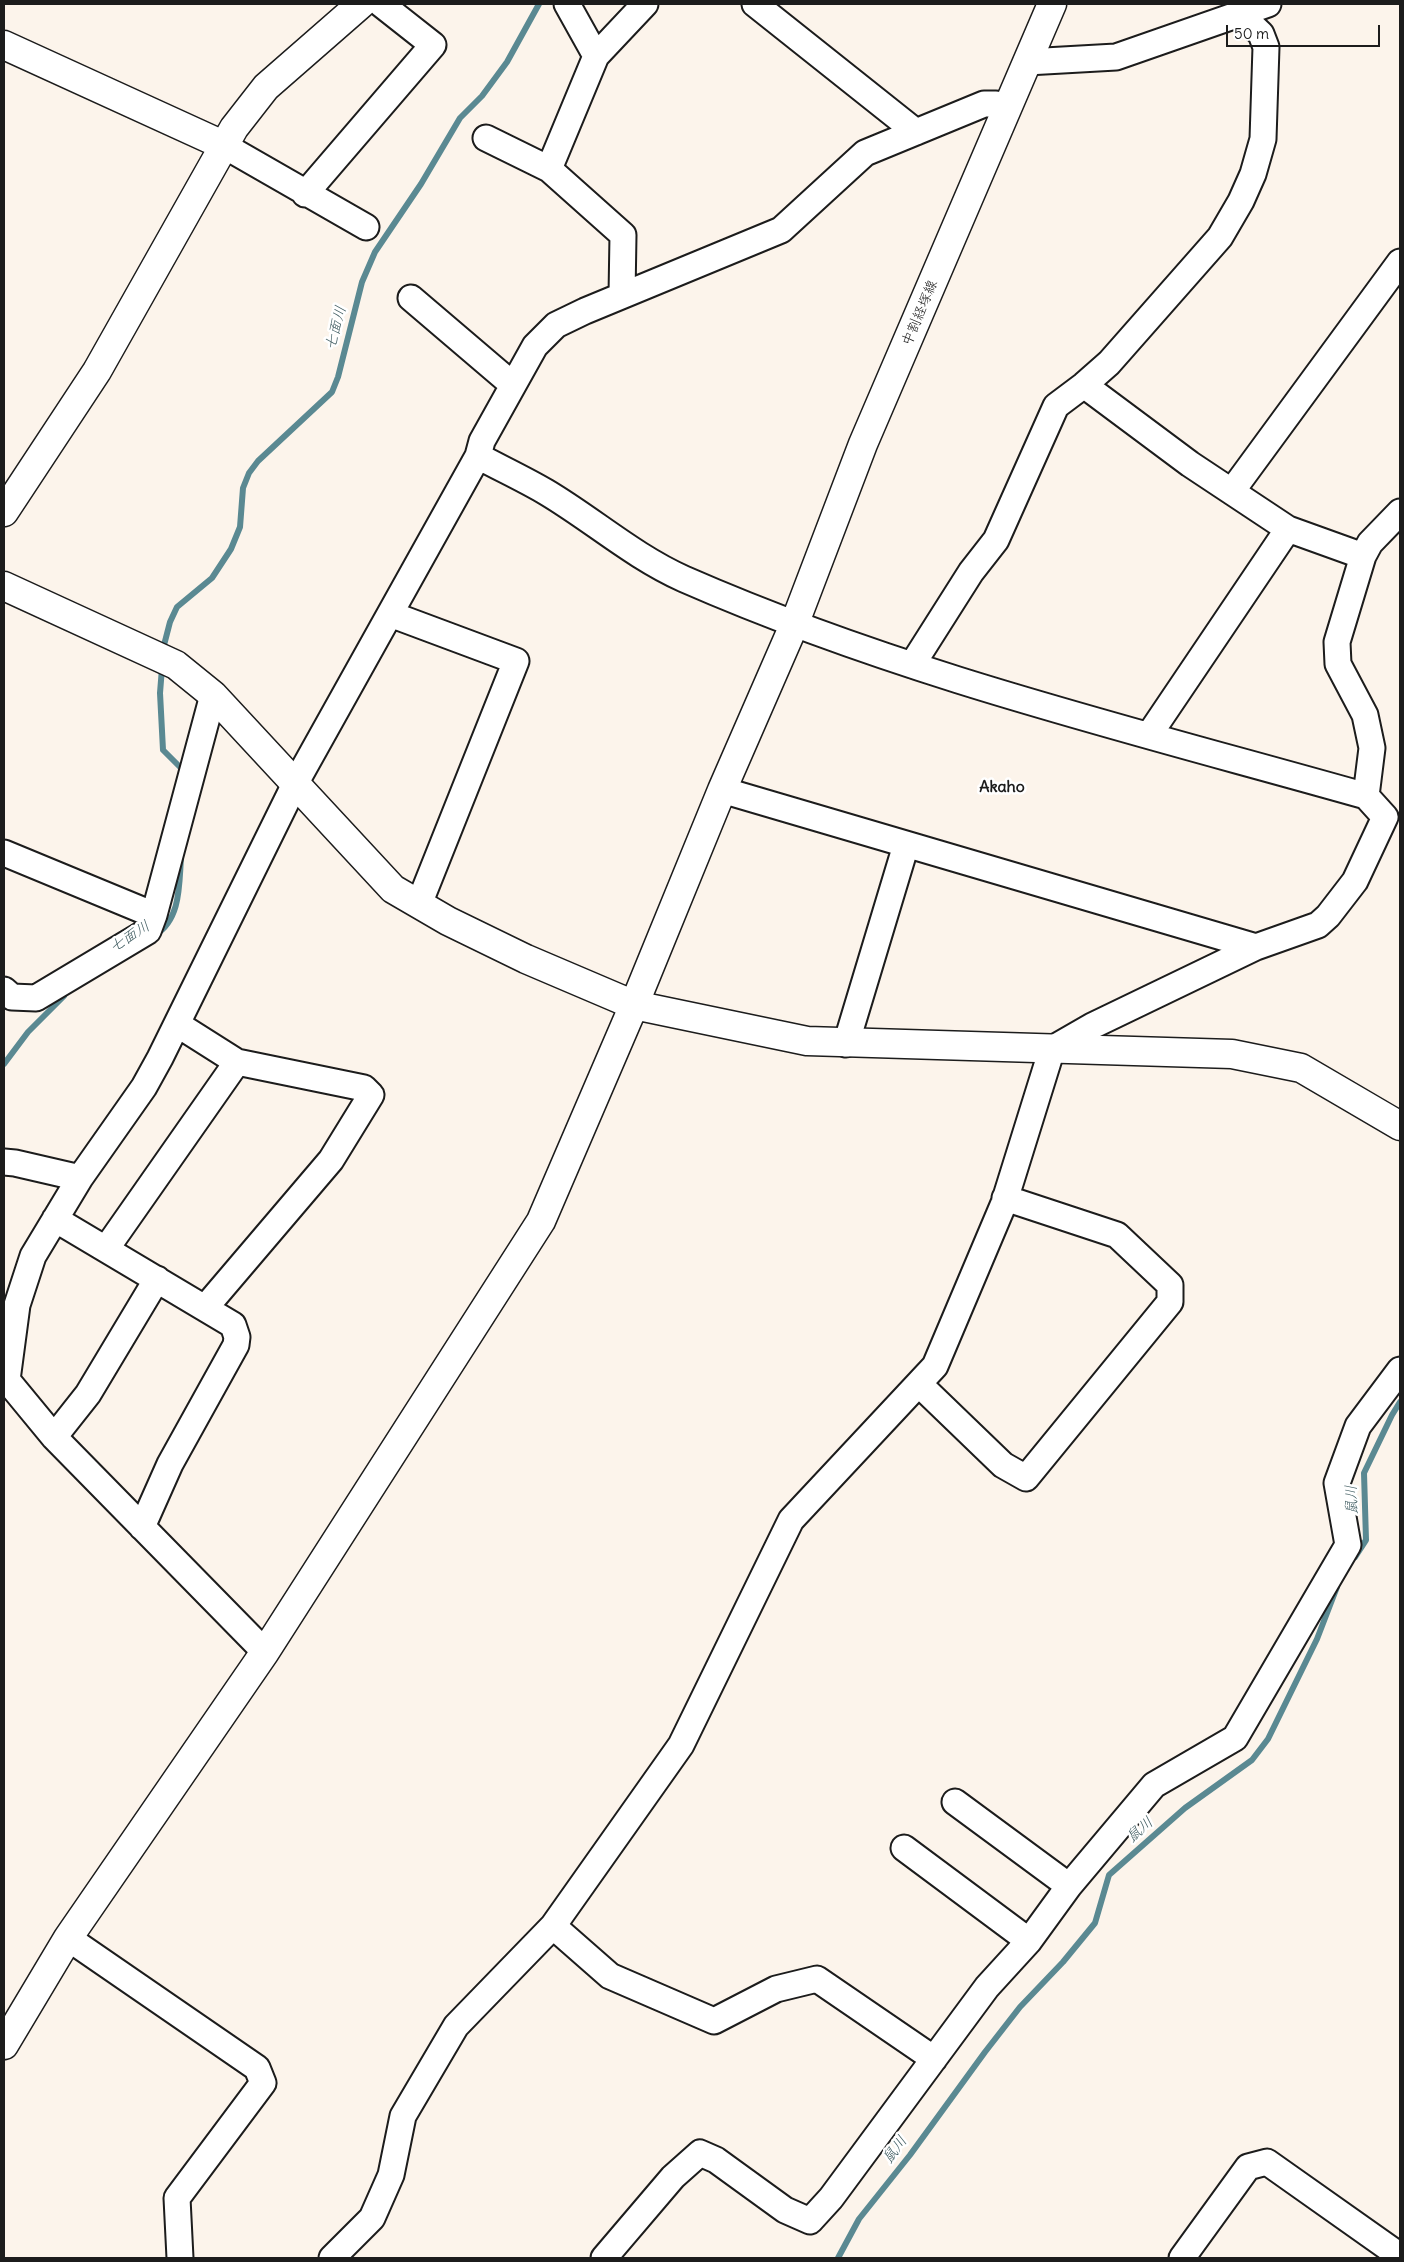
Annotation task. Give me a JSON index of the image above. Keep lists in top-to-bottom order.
{
  "streets": {
    "street": ["中割経塚線"]
  },
  "districts": ["Akaho"],
  "water": ["七面川", "鼠川"],
  "scale_bar": "50 m"
}
